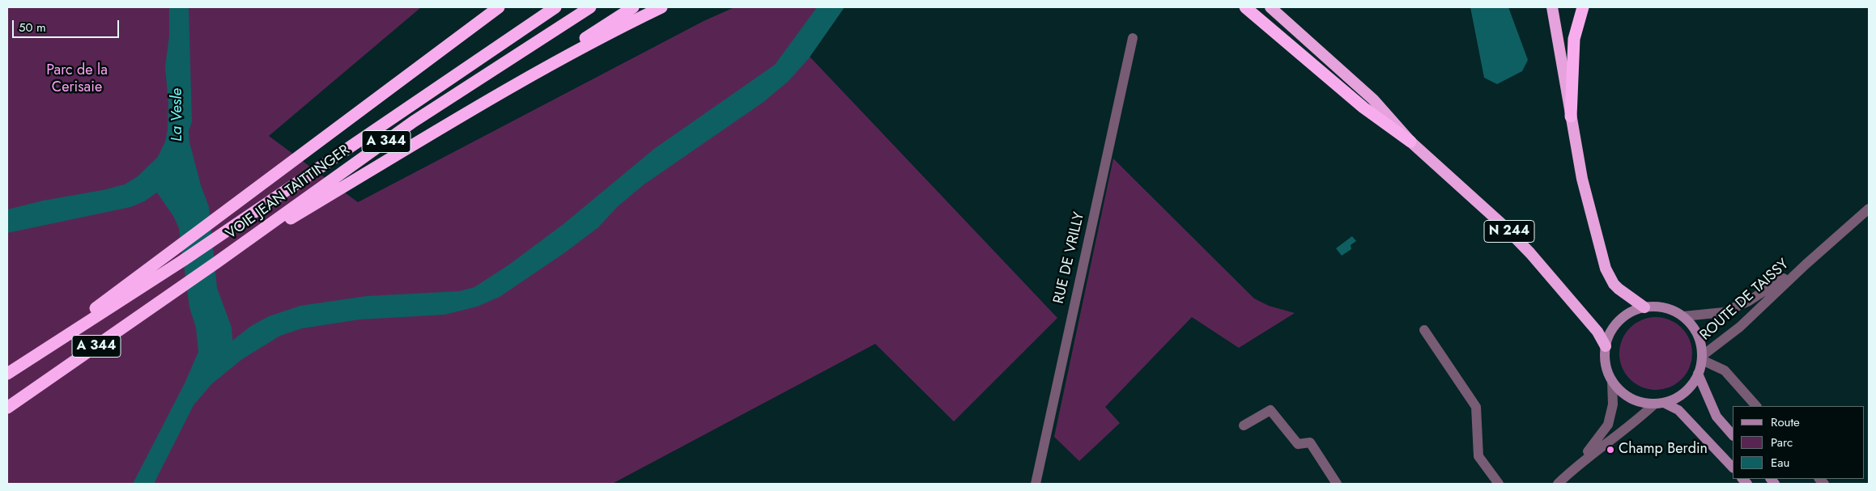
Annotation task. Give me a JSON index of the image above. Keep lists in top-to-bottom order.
{
  "streets": {
    "highway": ["A 344", "VOIE JEAN TAITTINGER", "N 244"],
    "street": ["RUE DE VRILLY", "ROUTE DE TAISSY"]
  },
  "crossings": [
    ["N 244", "ROUTE DE TAISSY"]
  ],
  "water": ["La Vesle"],
  "parks": ["Parc de la Cerisaie"],
  "places": ["Champ Berdin"],
  "legend": ["Route", "Parc", "Eau"],
  "scale_bar": "50 m"
}
